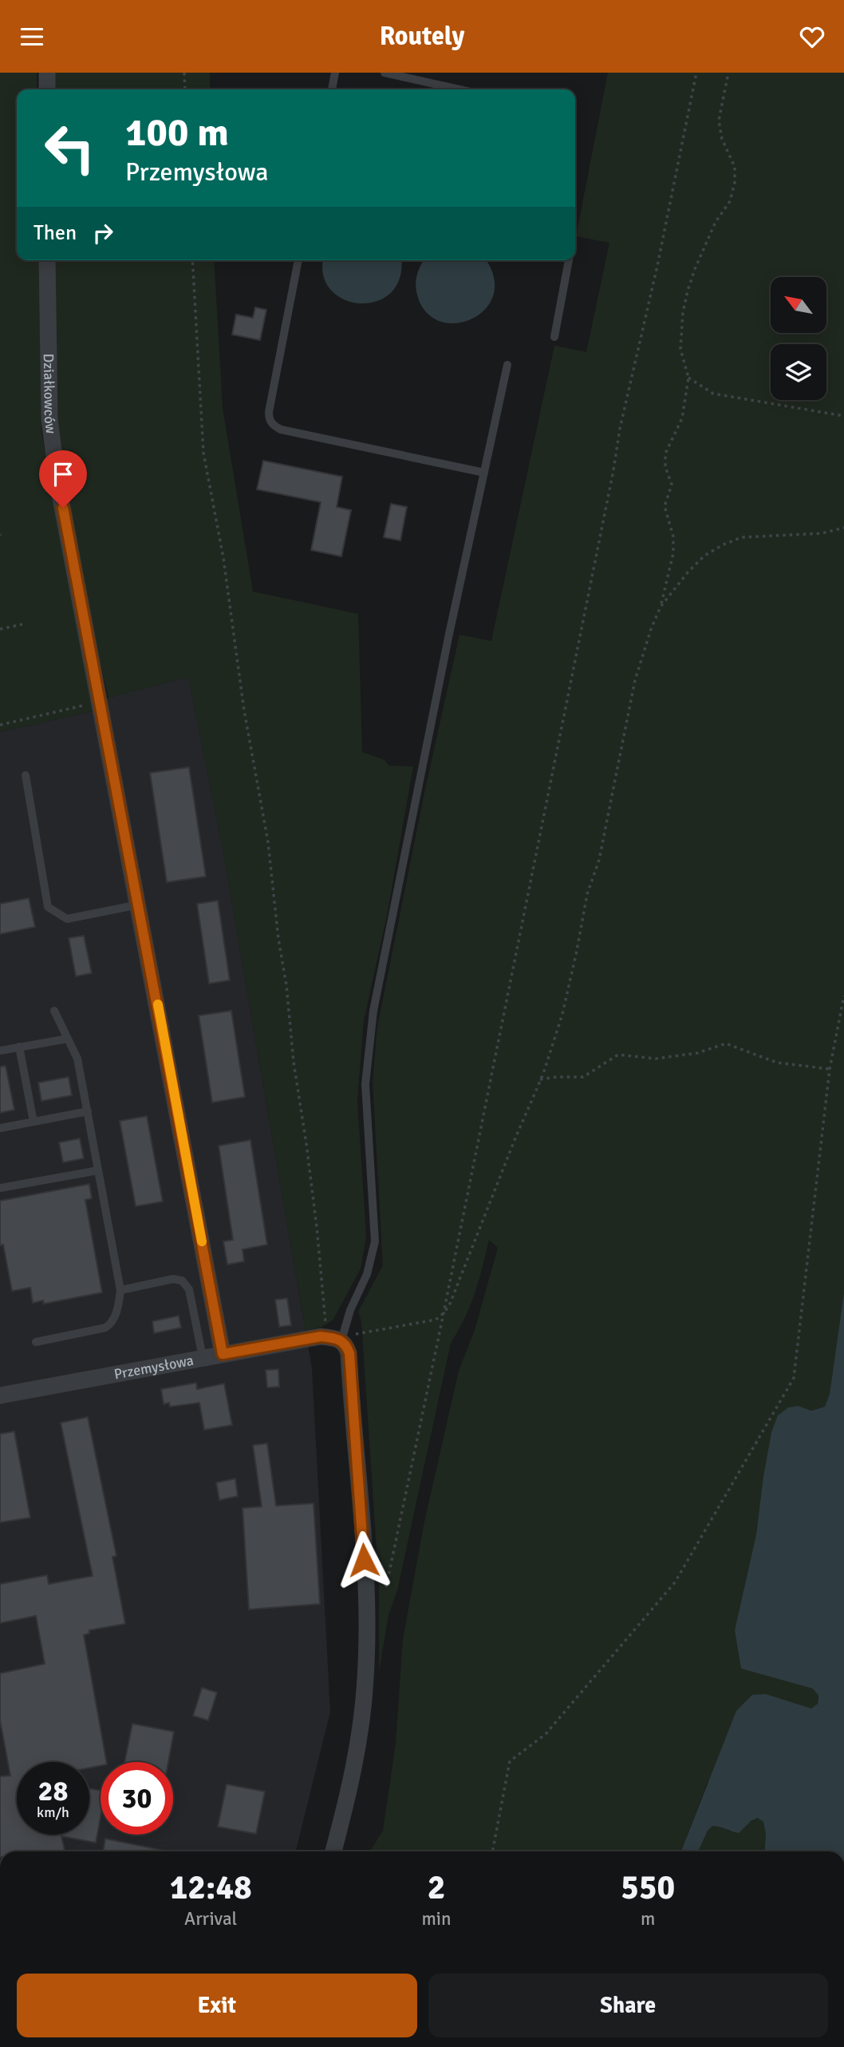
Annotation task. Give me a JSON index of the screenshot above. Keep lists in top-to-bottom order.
{
  "streets": {
    "street": ["Działkowców", "Przemysłowa"]
  },
  "crossings": [
    ["Działkowców", "Przemysłowa"]
  ],
  "north": "top left",
  "page": {
    "header": "Routely",
    "turn": ["100 m", "Przemysłowa"],
    "then": "Then",
    "speed": "28 km/h",
    "limit": "30",
    "eta": [
      "12:48",
      "Arrival",
      "2",
      "min",
      "550",
      "m"
    ],
    "buttons": ["Exit", "Share"]
  }
}
